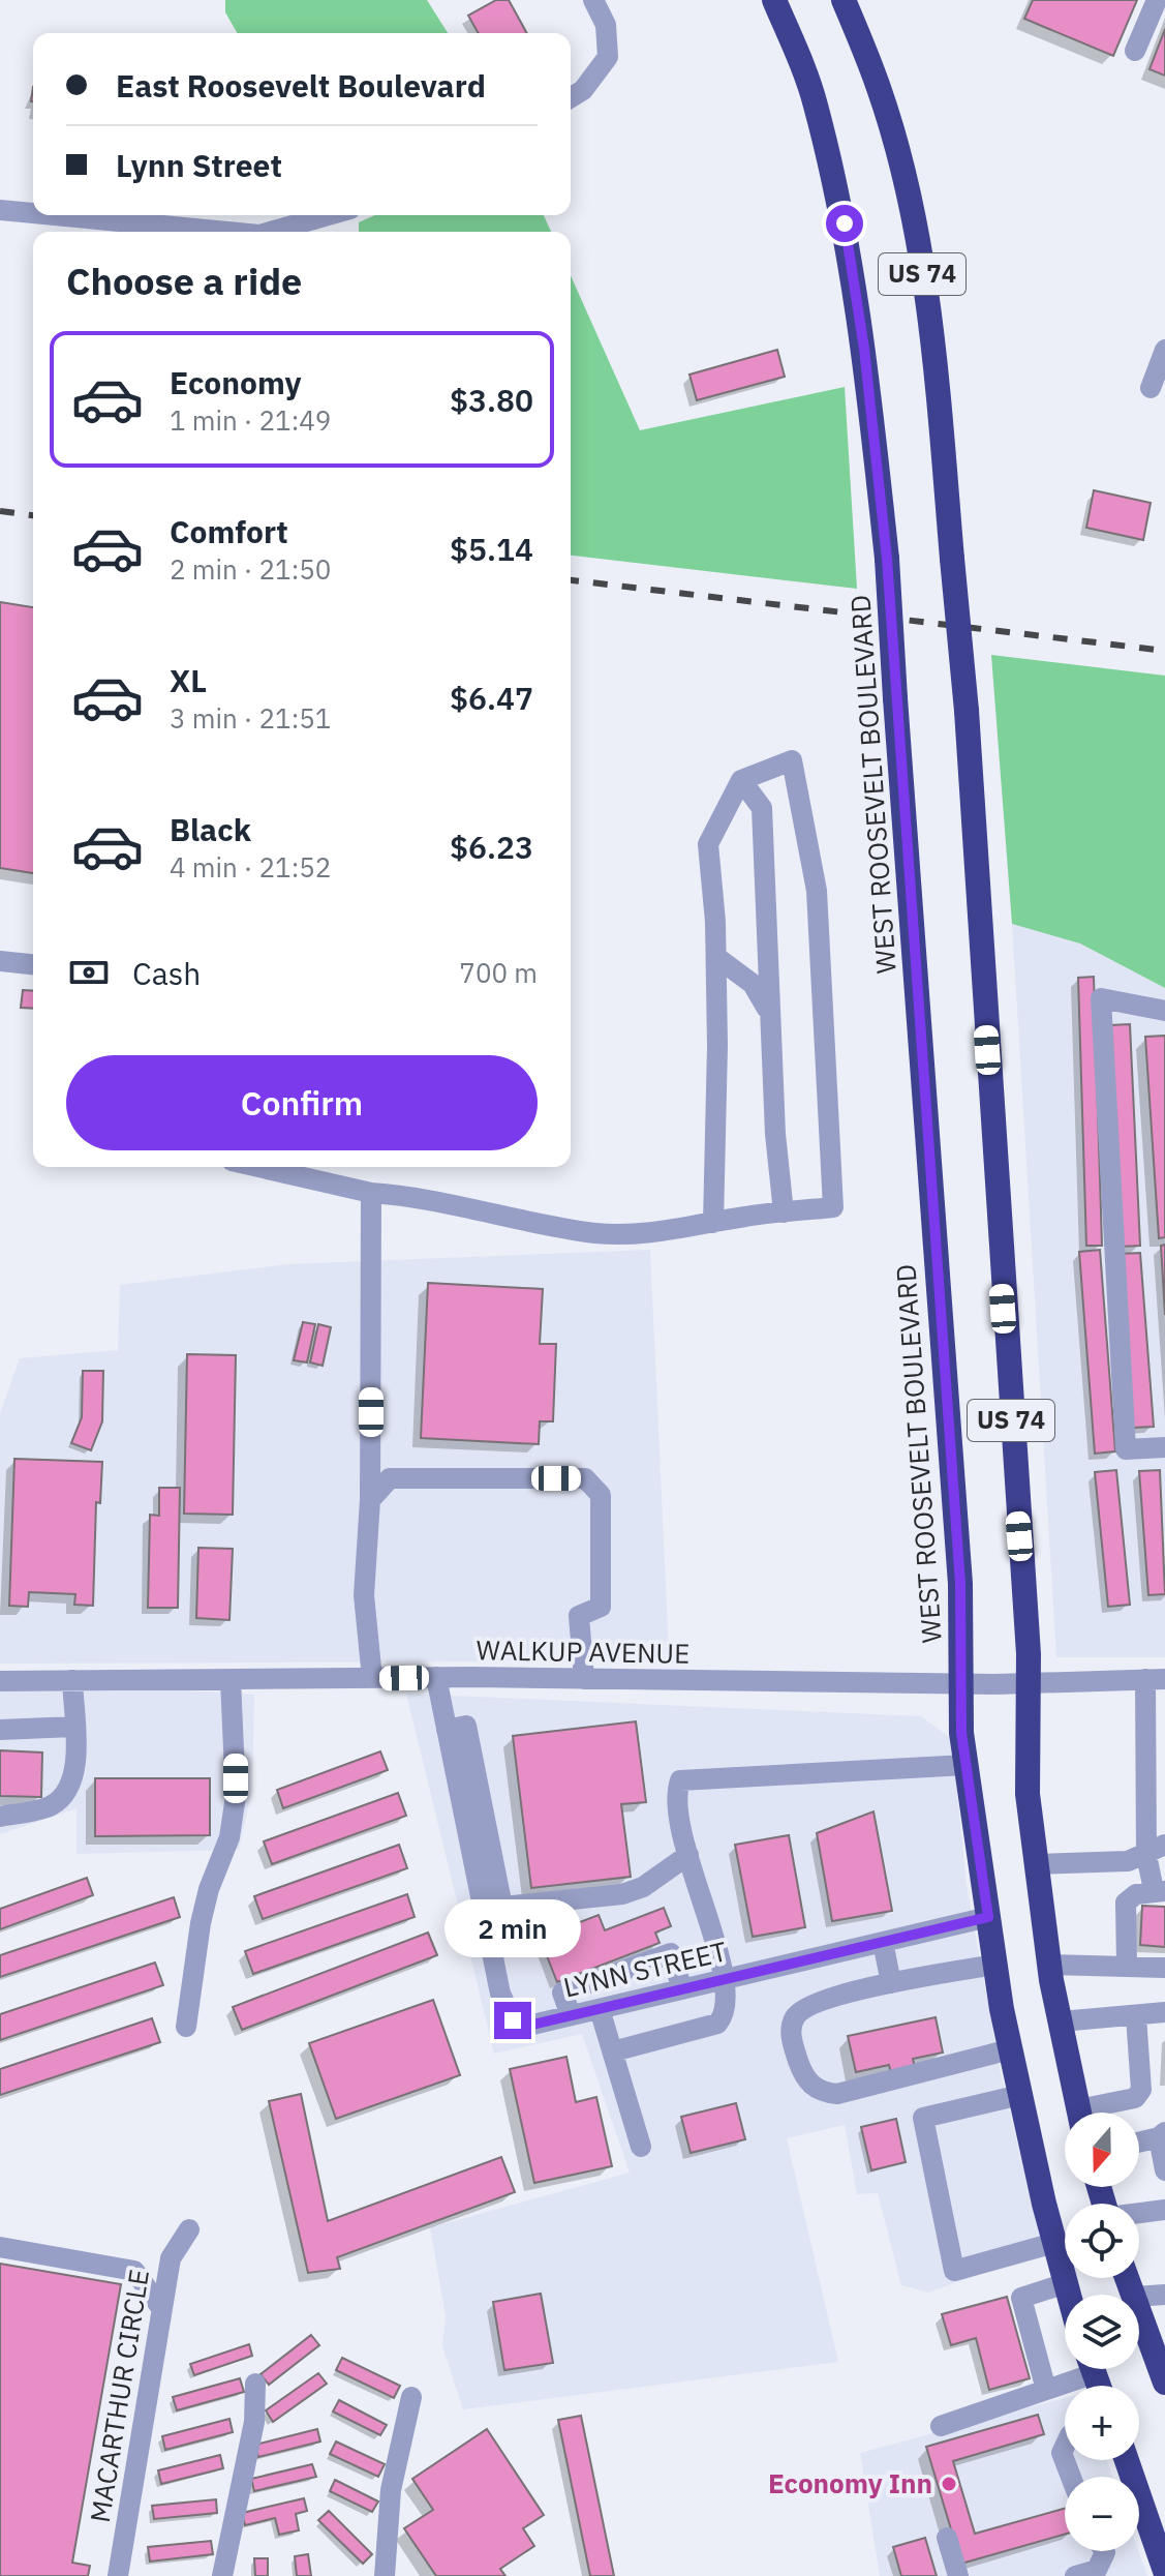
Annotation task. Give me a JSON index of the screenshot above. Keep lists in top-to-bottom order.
{
  "streets": {
    "highway": ["US 74", "WEST ROOSEVELT BOULEVARD"],
    "street": ["WALKUP AVENUE", "LYNN STREET", "MACARTHUR CIRCLE"]
  },
  "crossings": [
    ["US 74", "WALKUP AVENUE"],
    ["WEST ROOSEVELT BOULEVARD", "WALKUP AVENUE"],
    ["WEST ROOSEVELT BOULEVARD", "LYNN STREET"],
    ["WALKUP AVENUE", "LYNN STREET"]
  ],
  "places": ["Economy Inn"],
  "north": "bottom",
  "page": {
    "banner": ["East Roosevelt Boulevard", "Lynn Street"],
    "heading": "Choose a ride",
    "list": [
      {
        "name": "Economy",
        "note": "1 min · 21:49",
        "value": "$3.80"
      },
      {
        "name": "Comfort",
        "note": "2 min · 21:50",
        "value": "$5.14"
      },
      {
        "name": "XL",
        "note": "3 min · 21:51",
        "value": "$6.47"
      },
      {
        "name": "Black",
        "note": "4 min · 21:52",
        "value": "$6.23"
      }
    ],
    "pay": ["Cash", "700 m"],
    "buttons": "Confirm",
    "bubble": "2 min",
    "map_buttons": ["+", "−"]
  }
}
